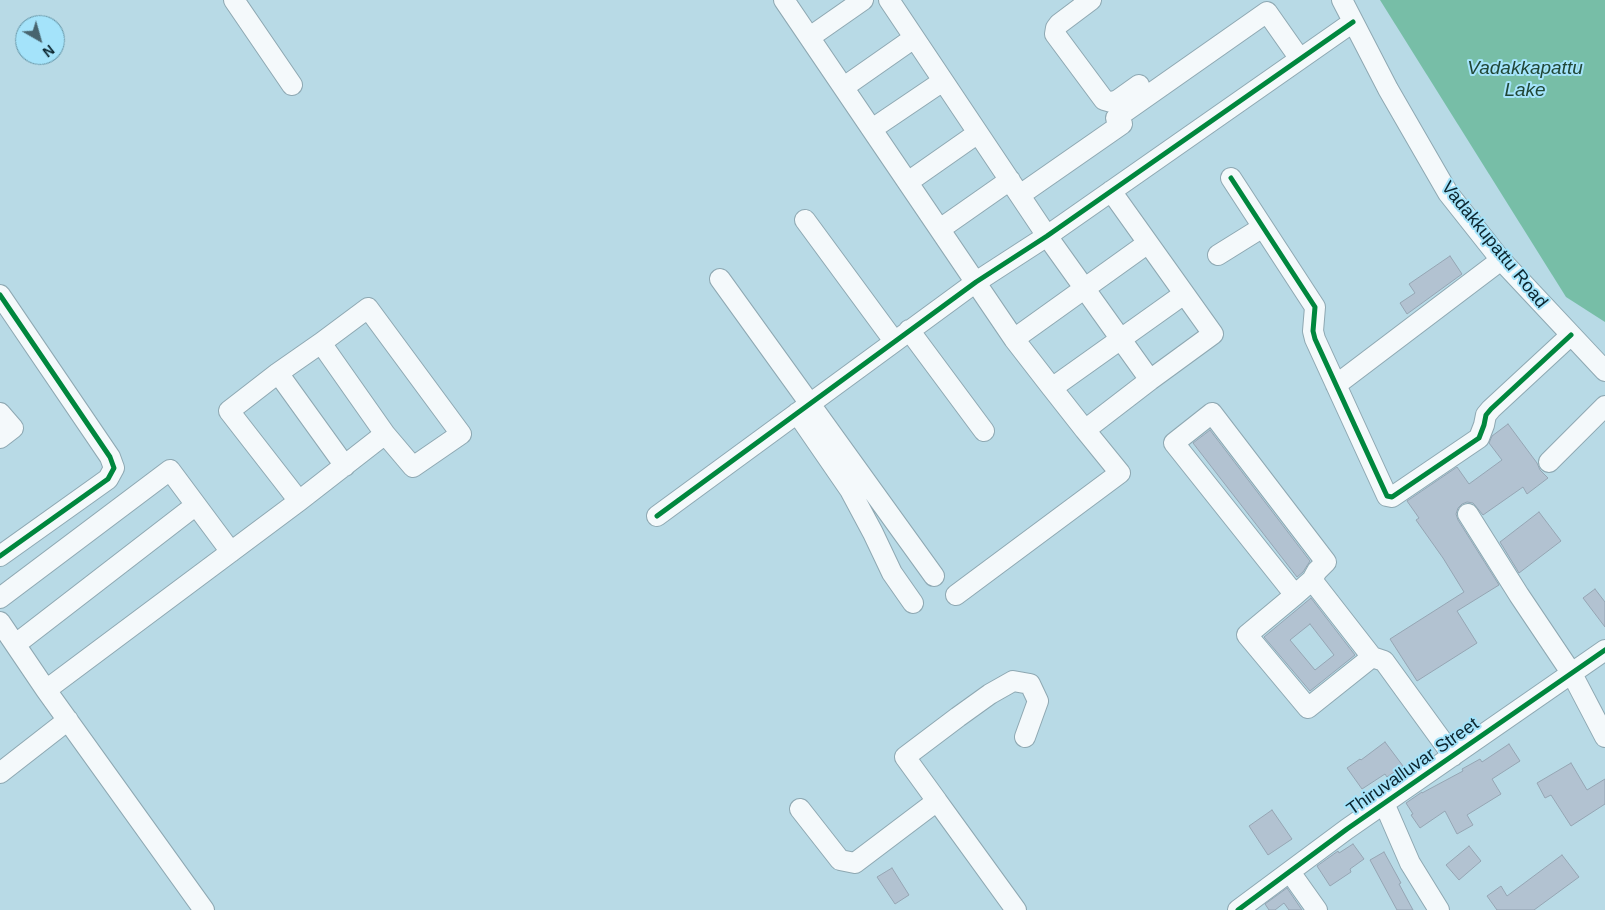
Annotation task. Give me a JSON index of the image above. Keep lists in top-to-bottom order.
{
  "streets": {
    "street": ["Vadakkupattu Road", "Thiruvalluvar Street"]
  },
  "water": ["Vadakkapattu Lake"],
  "north": "bottom right"
}
